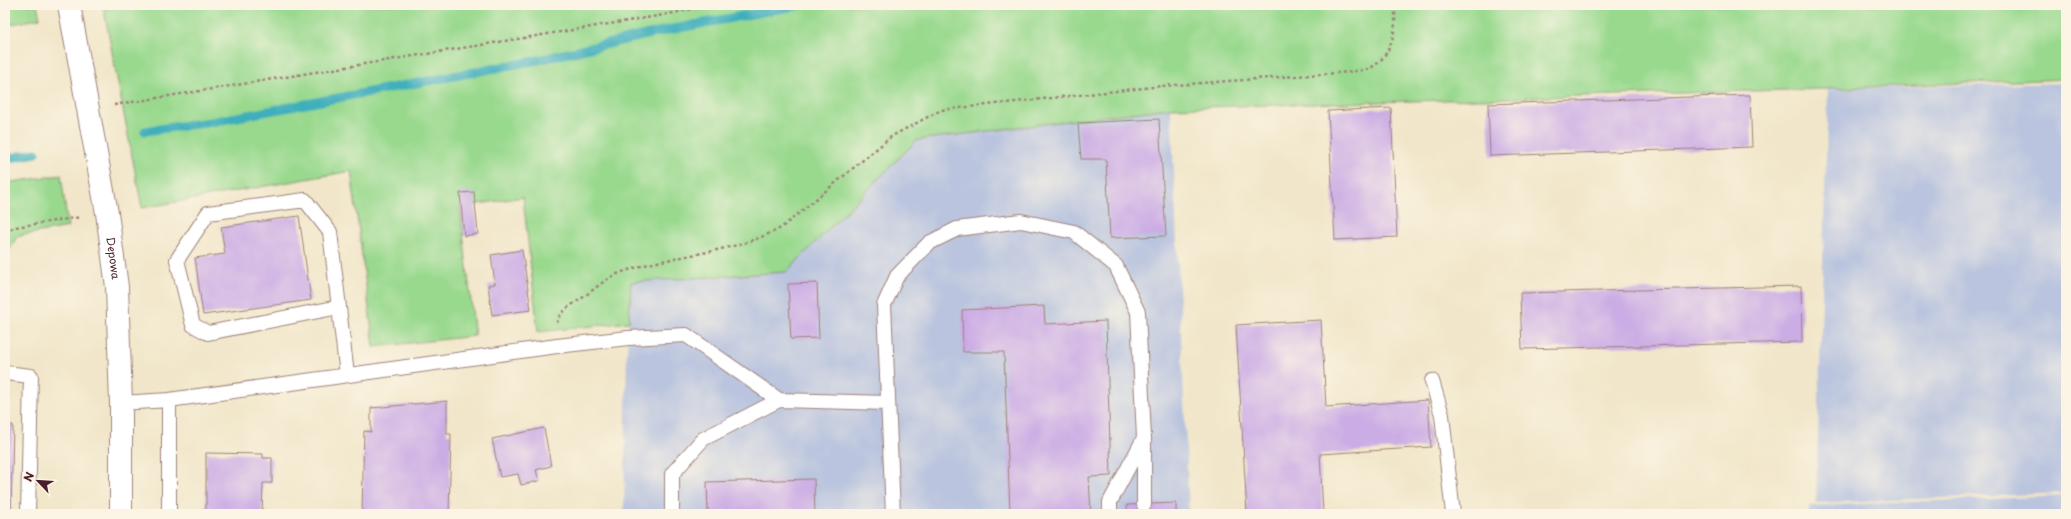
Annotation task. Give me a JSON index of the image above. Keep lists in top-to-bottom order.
{
  "streets": {
    "street": ["Depowa"]
  },
  "north": "top left"
}
